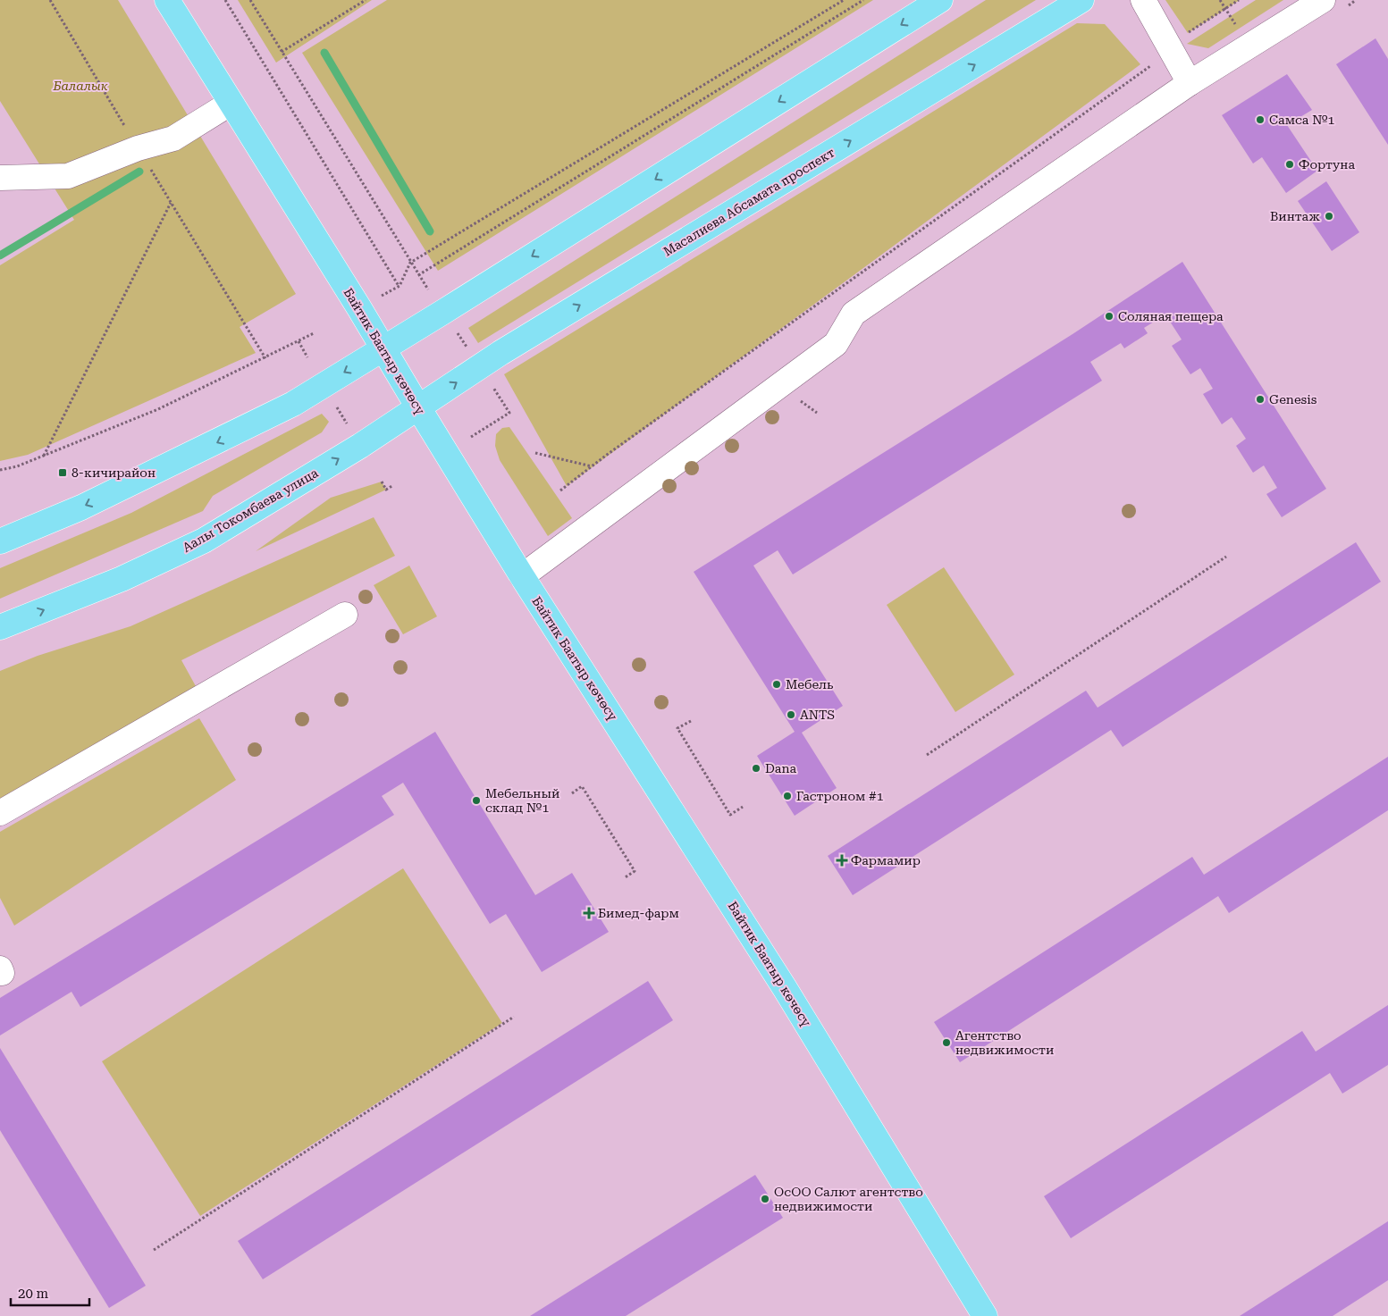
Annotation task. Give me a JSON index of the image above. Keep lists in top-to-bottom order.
{
  "streets": {
    "main road": ["Масалиева Абсамата проспект", "Байтик Баатыр көчөсү", "Аалы Токомбаева улица"]
  },
  "crossings": [
    ["Масалиева Абсамата проспект", "Байтик Баатыр көчөсү"],
    ["Масалиева Абсамата проспект", "Аалы Токомбаева улица"],
    ["Байтик Баатыр көчөсү", "Аалы Токомбаева улица"]
  ],
  "parks": ["Балалык"],
  "places": {
    "other": [
      "Самса №1",
      "Фортуна",
      "Винтаж",
      "Соляная пещера",
      "Genesis",
      "Мебель",
      "ANTS",
      "Dana",
      "Гастроном #1",
      "Мебельный склад №1",
      "Агентство недвижимости",
      "ОсОО Салют агентство недвижимости"
    ],
    "transit": ["8-кичирайон"],
    "health": ["Фармамир", "Бимед-фарм"]
  },
  "scale_bar": "20 m"
}
